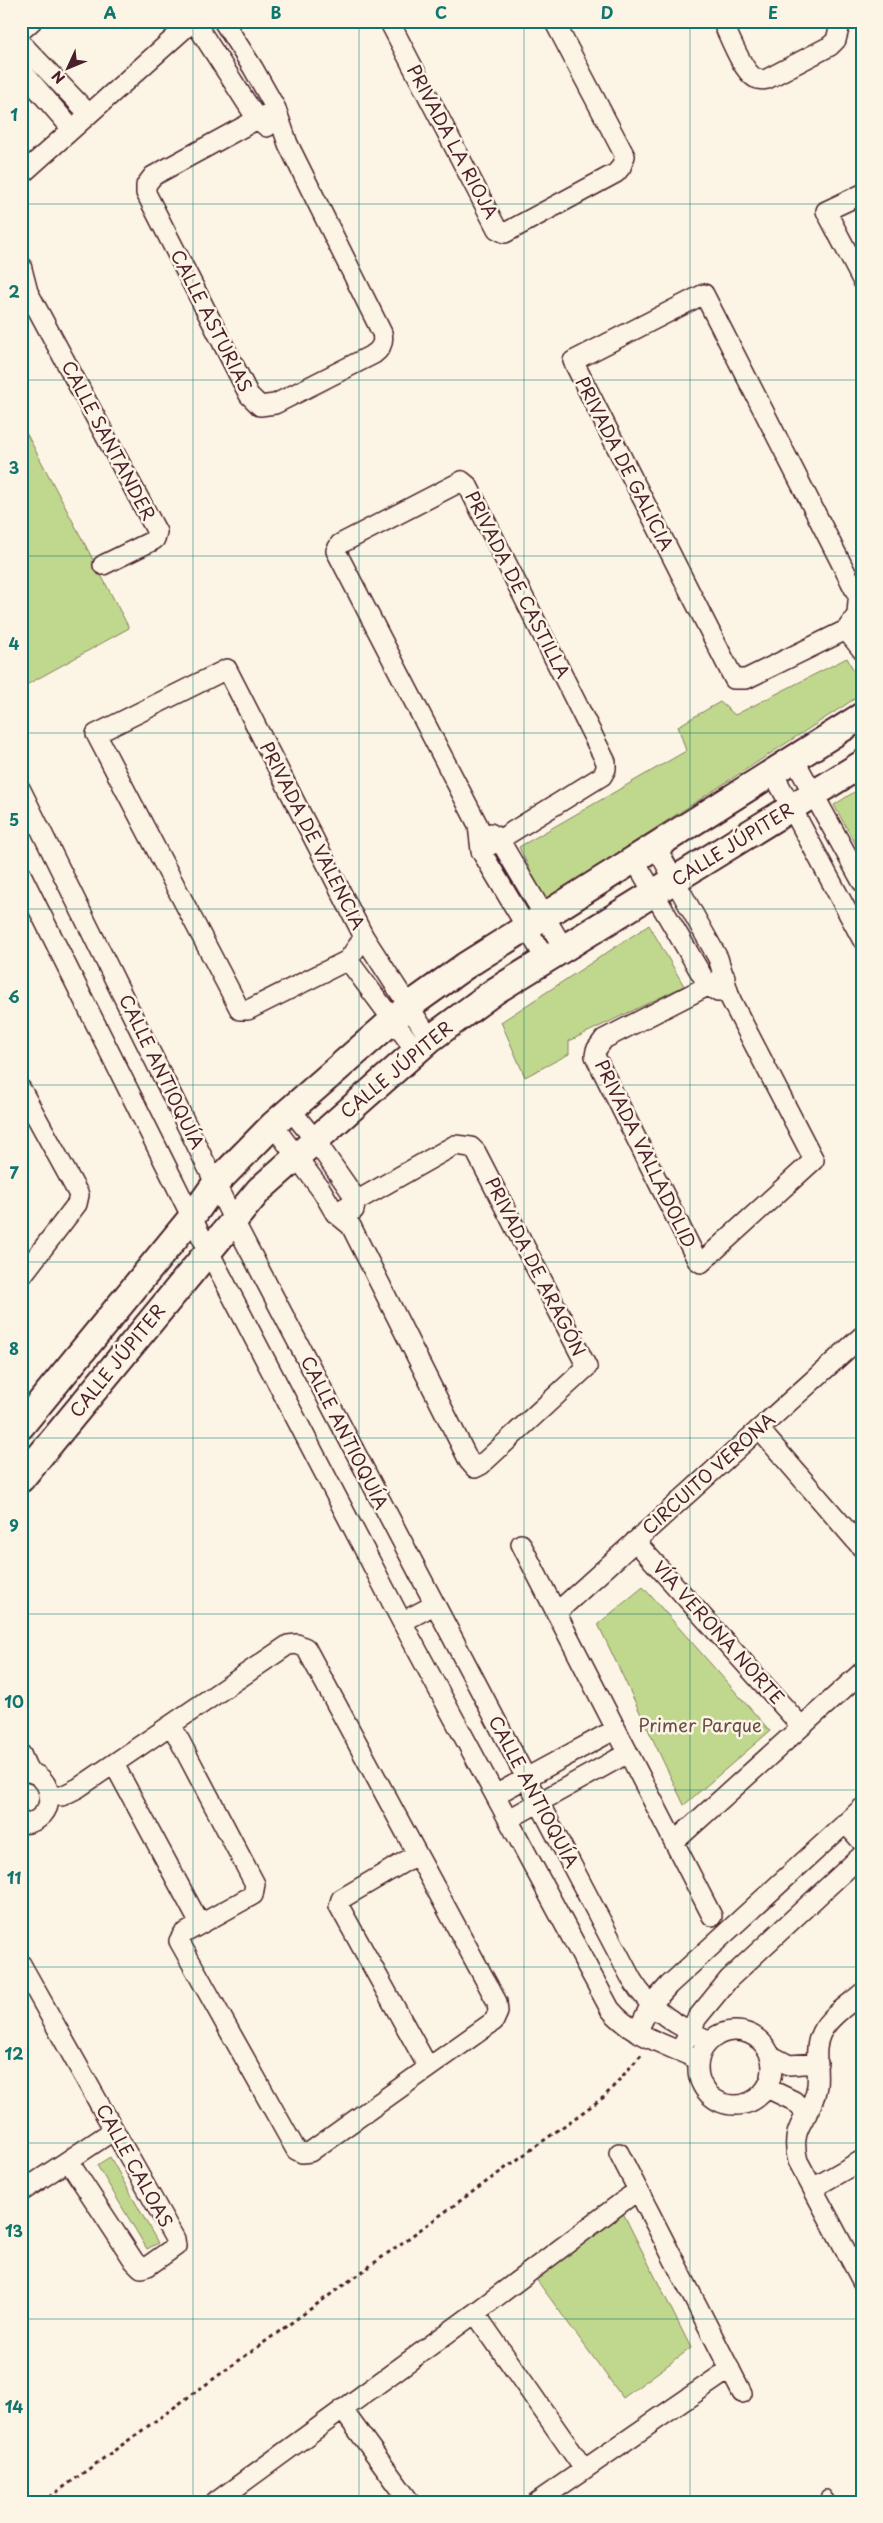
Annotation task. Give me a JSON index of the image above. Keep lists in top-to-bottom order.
{
  "streets": {
    "main road": ["CALLE JÚPITER"],
    "street": [
      "PRIVADA LA RIOJA",
      "CALLE ASTURIAS",
      "CALLE SANTANDER",
      "PRIVADA DE GALICIA",
      "PRIVADA DE CASTILLA",
      "PRIVADA DE VALENCIA",
      "CALLE ANTIOQUÍA",
      "PRIVADA VALLADOLID",
      "PRIVADA DE ARAGÓN",
      "CIRCUITO VERONA",
      "VÍA VERONA NORTE",
      "CALLE CALOAS"
    ]
  },
  "crossings": [
    ["PRIVADA DE CASTILLA", "CALLE JÚPITER"],
    ["CALLE JÚPITER", "CALLE ANTIOQUÍA"],
    ["CALLE JÚPITER", "PRIVADA VALLADOLID"],
    ["CALLE JÚPITER", "PRIVADA DE ARAGÓN"],
    ["CIRCUITO VERONA", "VÍA VERONA NORTE"]
  ],
  "parks": ["Primer Parque"],
  "north": "bottom left",
  "grid": {
    "columns": [
      "A",
      "B",
      "C",
      "D",
      "E"
    ],
    "rows": [
      "1",
      "2",
      "3",
      "4",
      "5",
      "6",
      "7",
      "8",
      "9",
      "10",
      "11",
      "12",
      "13",
      "14"
    ]
  }
}
